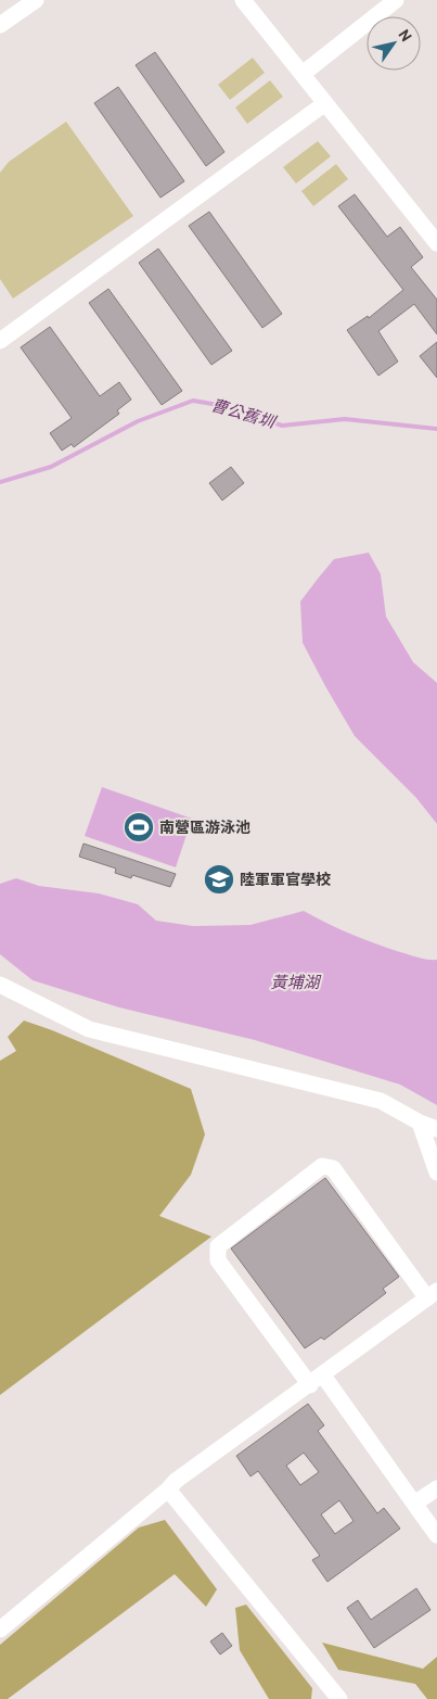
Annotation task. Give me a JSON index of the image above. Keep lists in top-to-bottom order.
{
  "water": ["曹公舊圳", "黃埔湖"],
  "places": {
    "sports": ["南營區游泳池"],
    "school or university": ["陸軍軍官學校"]
  },
  "north": "top right"
}
